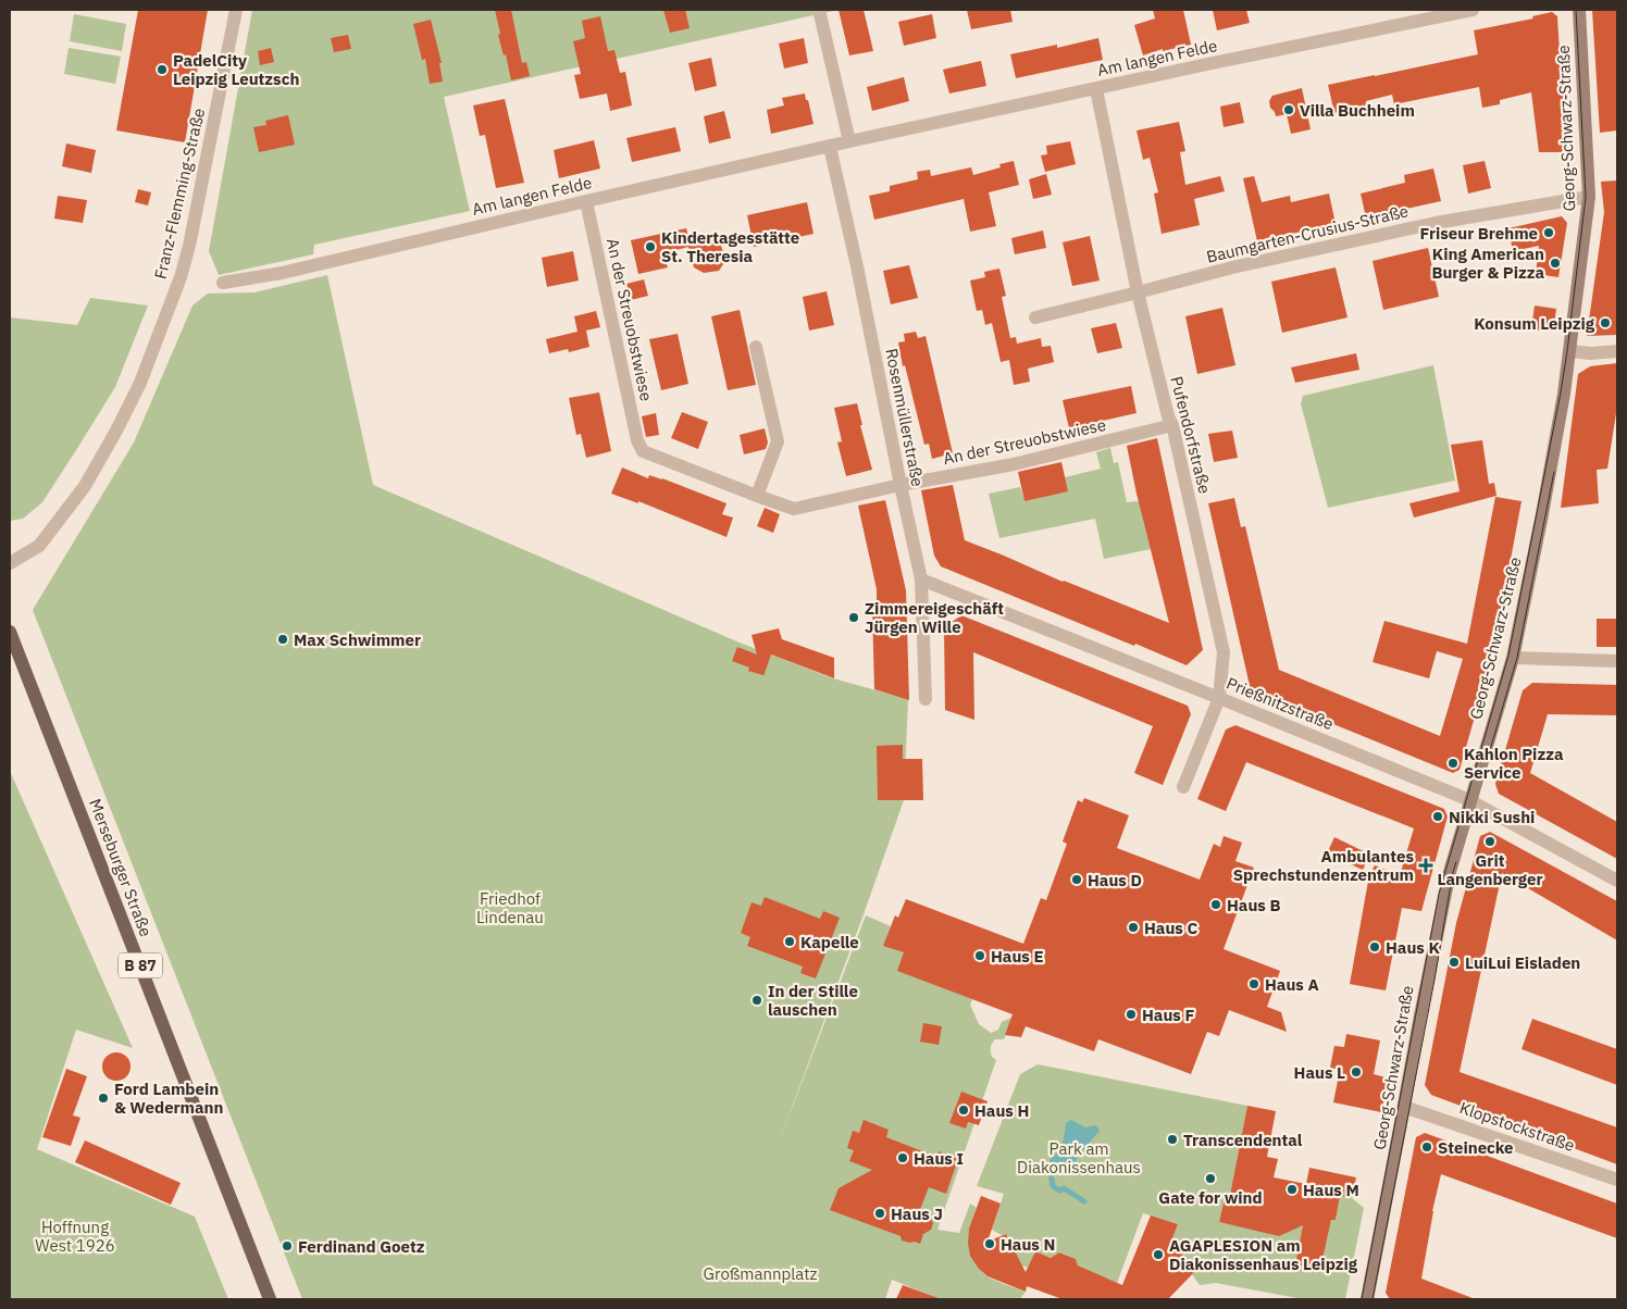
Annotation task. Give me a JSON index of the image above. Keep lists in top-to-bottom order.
{
  "streets": {
    "main road": ["Merseburger Straße", "B 87"],
    "street": [
      "Am langen Felde",
      "Georg-Schwarz-Straße",
      "Franz-Flemming-Straße",
      "Baumgarten-Crusius-Straße",
      "An der Streuobstwiese",
      "Rosenmüllerstraße",
      "Pufendorfstraße",
      "Prießnitzstraße",
      "Klopstockstraße"
    ]
  },
  "crossings": [
    ["Am langen Felde", "An der Streuobstwiese"],
    ["Am langen Felde", "Rosenmüllerstraße"],
    ["Am langen Felde", "Pufendorfstraße"],
    ["Georg-Schwarz-Straße", "Baumgarten-Crusius-Straße"],
    ["Georg-Schwarz-Straße", "Prießnitzstraße"],
    ["Georg-Schwarz-Straße", "Klopstockstraße"],
    ["Baumgarten-Crusius-Straße", "Pufendorfstraße"],
    ["An der Streuobstwiese", "Rosenmüllerstraße"],
    ["An der Streuobstwiese", "Pufendorfstraße"],
    ["Rosenmüllerstraße", "Prießnitzstraße"],
    ["Pufendorfstraße", "Prießnitzstraße"]
  ],
  "parks": [
    "Friedhof Lindenau",
    "Park am Diakonissenhaus",
    "Hoffnung West 1926",
    "Großmannplatz"
  ],
  "places": {
    "other": [
      "PadelCity Leipzig Leutzsch",
      "Villa Buchheim",
      "Friseur Brehme",
      "Kindertagesstätte St. Theresia",
      "King American Burger & Pizza",
      "Konsum Leipzig",
      "Zimmereigeschäft Jürgen Wille",
      "Max Schwimmer",
      "Kahlon Pizza Service",
      "Nikki Sushi",
      "Grit Langenberger",
      "Haus D",
      "Haus B",
      "Haus C",
      "Kapelle",
      "Haus K",
      "Haus E",
      "LuiLui Eisladen",
      "Haus A",
      "In der Stille lauschen",
      "Haus F",
      "Haus L",
      "Ford Lambein & Wedermann",
      "Haus H",
      "Transcendental",
      "Steinecke",
      "Haus I",
      "Gate for wind",
      "Haus M",
      "Haus J",
      "Haus N",
      "Ferdinand Goetz",
      "AGAPLESION am Diakonissenhaus Leipzig"
    ],
    "health": ["Ambulantes Sprechstundenzentrum"]
  }
}
